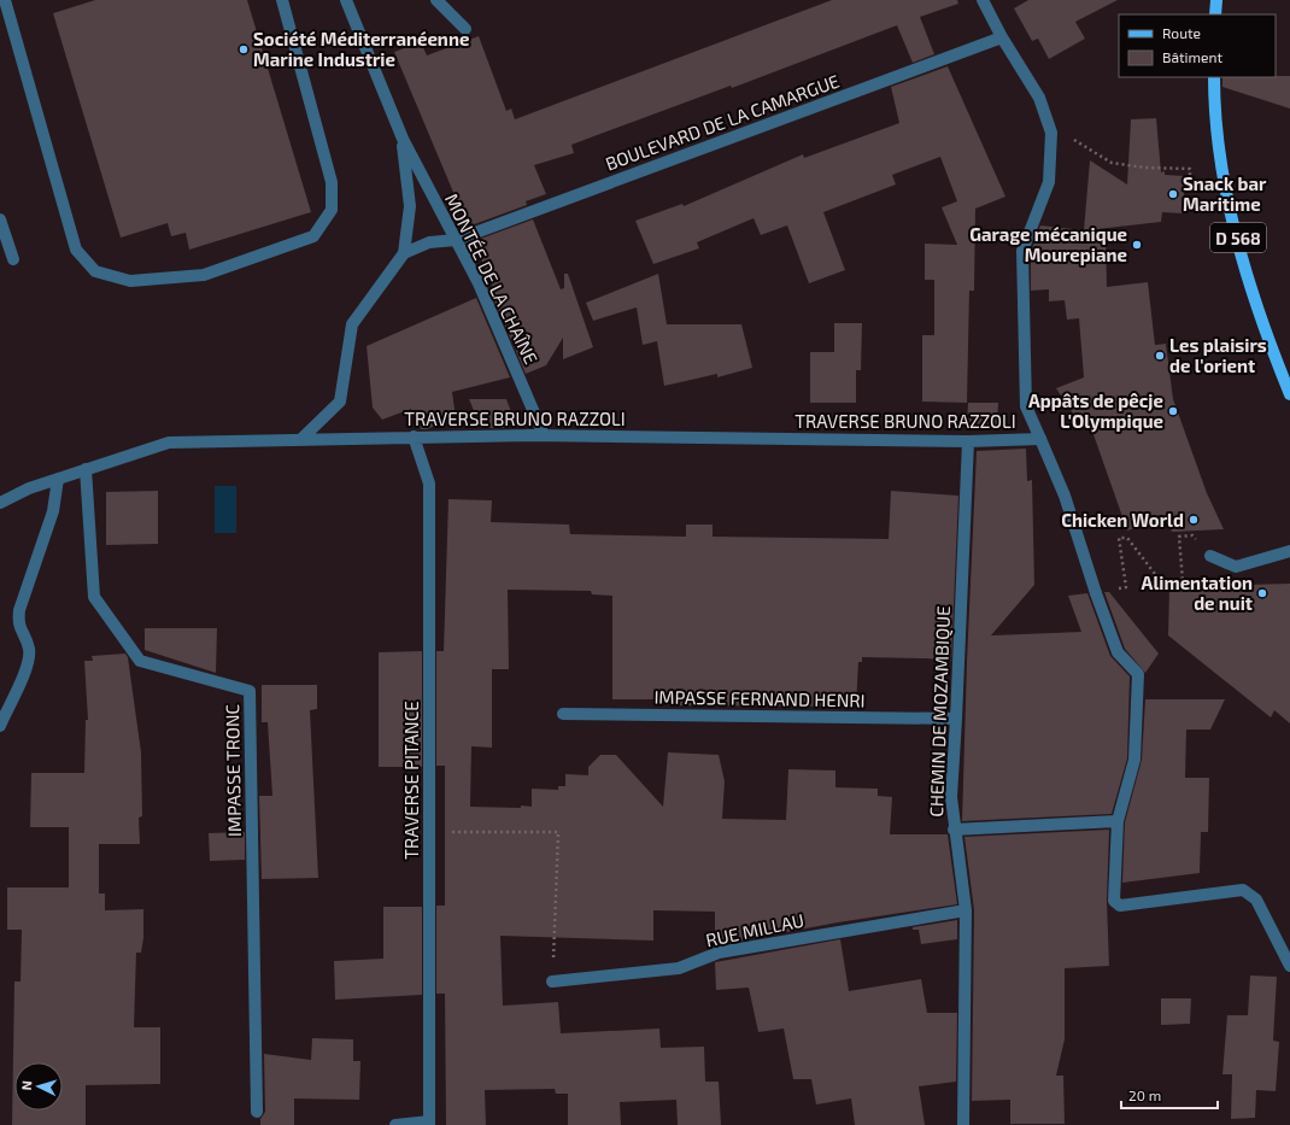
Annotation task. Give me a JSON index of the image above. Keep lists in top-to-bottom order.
{
  "streets": {
    "main road": ["D 568"],
    "street": [
      "BOULEVARD DE LA CAMARGUE",
      "MONTÉE DE LA CHAÎNE",
      "TRAVERSE BRUNO RAZZOLI",
      "IMPASSE FERNAND HENRI",
      "CHEMIN DE MOZAMBIQUE",
      "IMPASSE TRONC",
      "TRAVERSE PITANCE",
      "RUE MILLAU"
    ]
  },
  "crossings": [
    ["BOULEVARD DE LA CAMARGUE", "MONTÉE DE LA CHAÎNE"],
    ["MONTÉE DE LA CHAÎNE", "TRAVERSE BRUNO RAZZOLI"],
    ["TRAVERSE BRUNO RAZZOLI", "CHEMIN DE MOZAMBIQUE"],
    ["TRAVERSE BRUNO RAZZOLI", "IMPASSE TRONC"],
    ["TRAVERSE BRUNO RAZZOLI", "TRAVERSE PITANCE"],
    ["IMPASSE FERNAND HENRI", "CHEMIN DE MOZAMBIQUE"],
    ["CHEMIN DE MOZAMBIQUE", "RUE MILLAU"]
  ],
  "places": [
    "Société Méditerranéenne Marine Industrie",
    "Snack bar Maritime",
    "Garage mécanique Mourepiane",
    "Les plaisirs de l'orient",
    "Appâts de pêcje L'Olympique",
    "Chicken World",
    "Alimentation de nuit"
  ],
  "legend": ["Route", "Bâtiment"],
  "scale_bar": "20 m",
  "north": "left"
}
